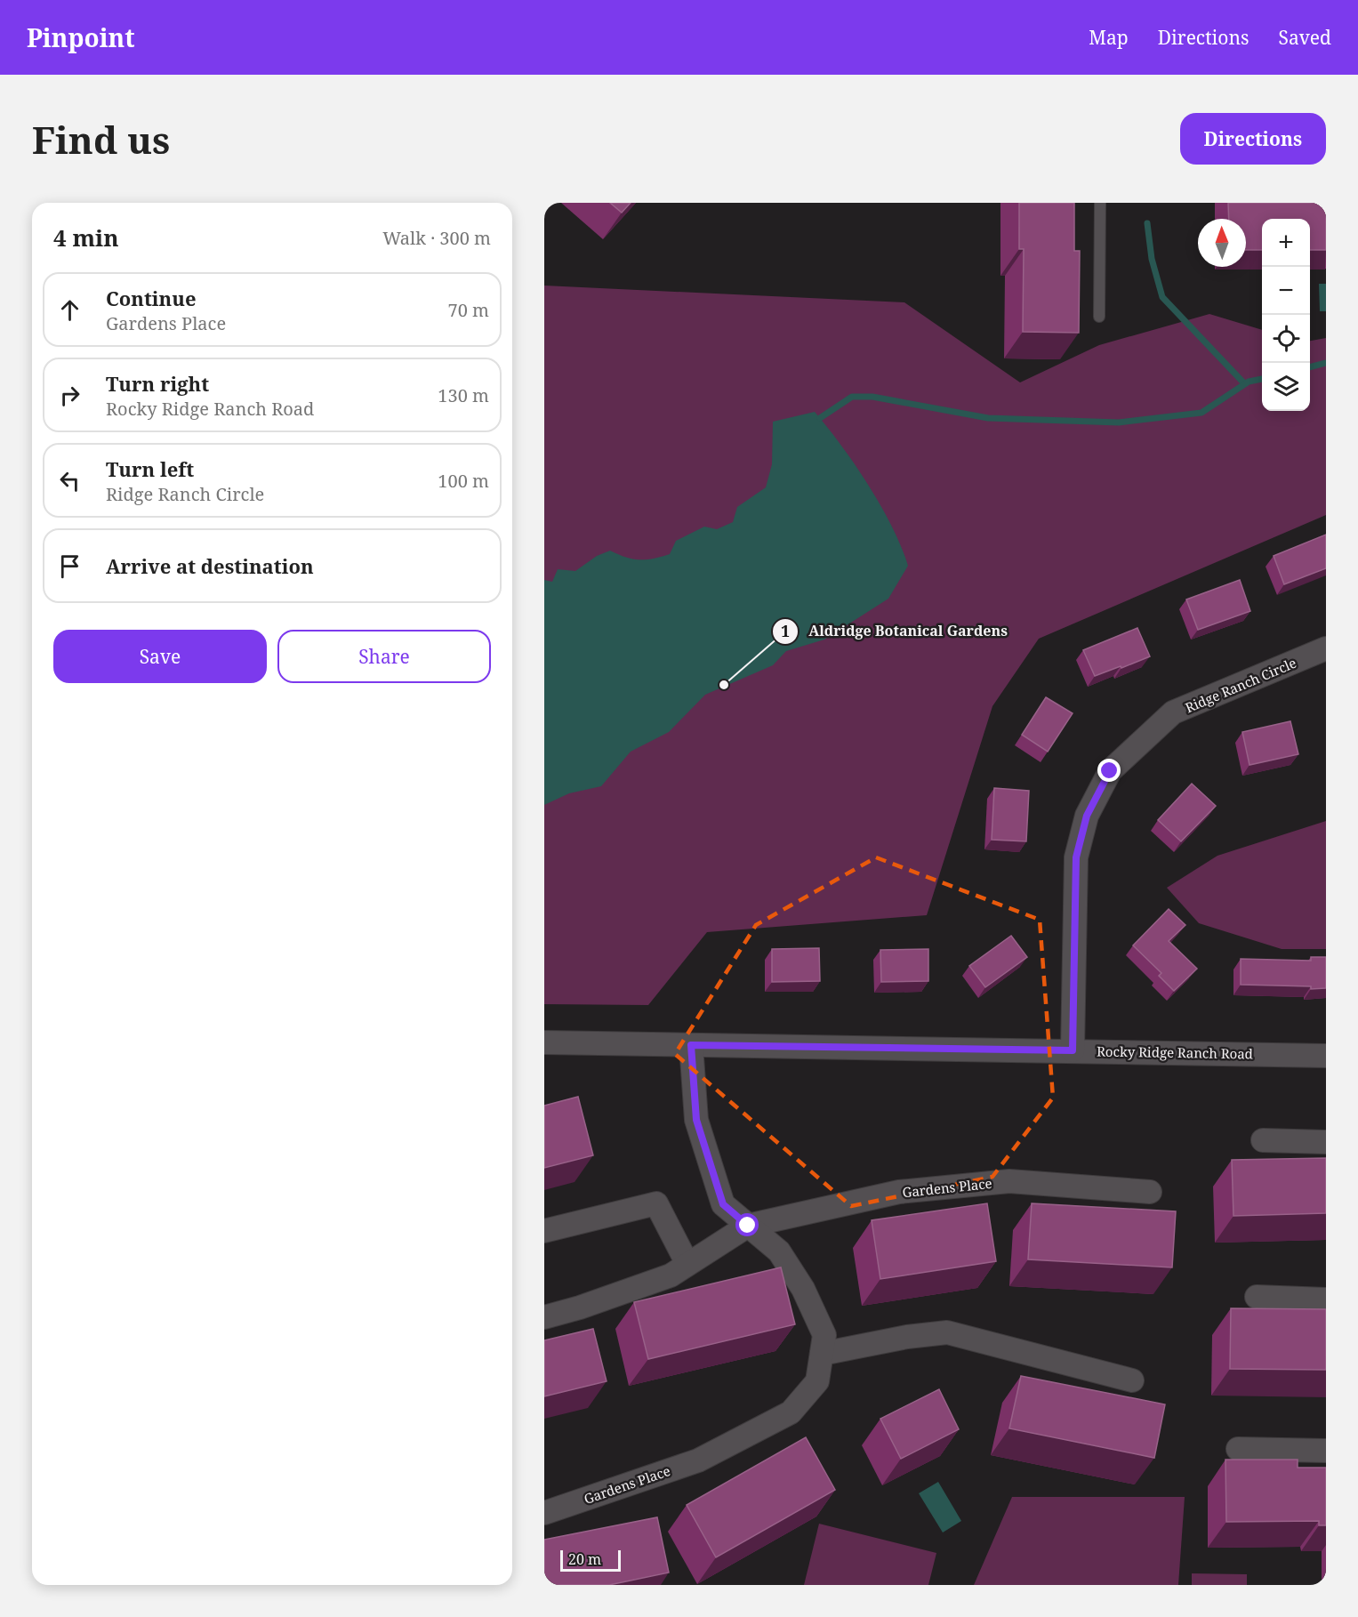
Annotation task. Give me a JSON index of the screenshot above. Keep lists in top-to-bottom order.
{
  "streets": {
    "street": ["Ridge Ranch Circle", "Rocky Ridge Ranch Road", "Gardens Place"]
  },
  "crossings": [
    ["Ridge Ranch Circle", "Rocky Ridge Ranch Road"],
    ["Rocky Ridge Ranch Road", "Gardens Place"]
  ],
  "places": ["Aldridge Botanical Gardens"],
  "scale_bar": "20 m",
  "north": "top",
  "page": {
    "header": "Pinpoint",
    "nav": ["Map", "Directions", "Saved"],
    "buttons": [
      "Directions",
      ["Save", "Share"]
    ],
    "title": "Find us",
    "heading": ["4 min", "Walk · 300 m"],
    "map_buttons": ["+", "−"],
    "list": [
      ["Continue", "Gardens Place", "70 m"],
      ["Turn right", "Rocky Ridge Ranch Road", "130 m"],
      ["Turn left", "Ridge Ranch Circle", "100 m"],
      "Arrive at destination"
    ],
    "scale": "20 m"
  }
}
